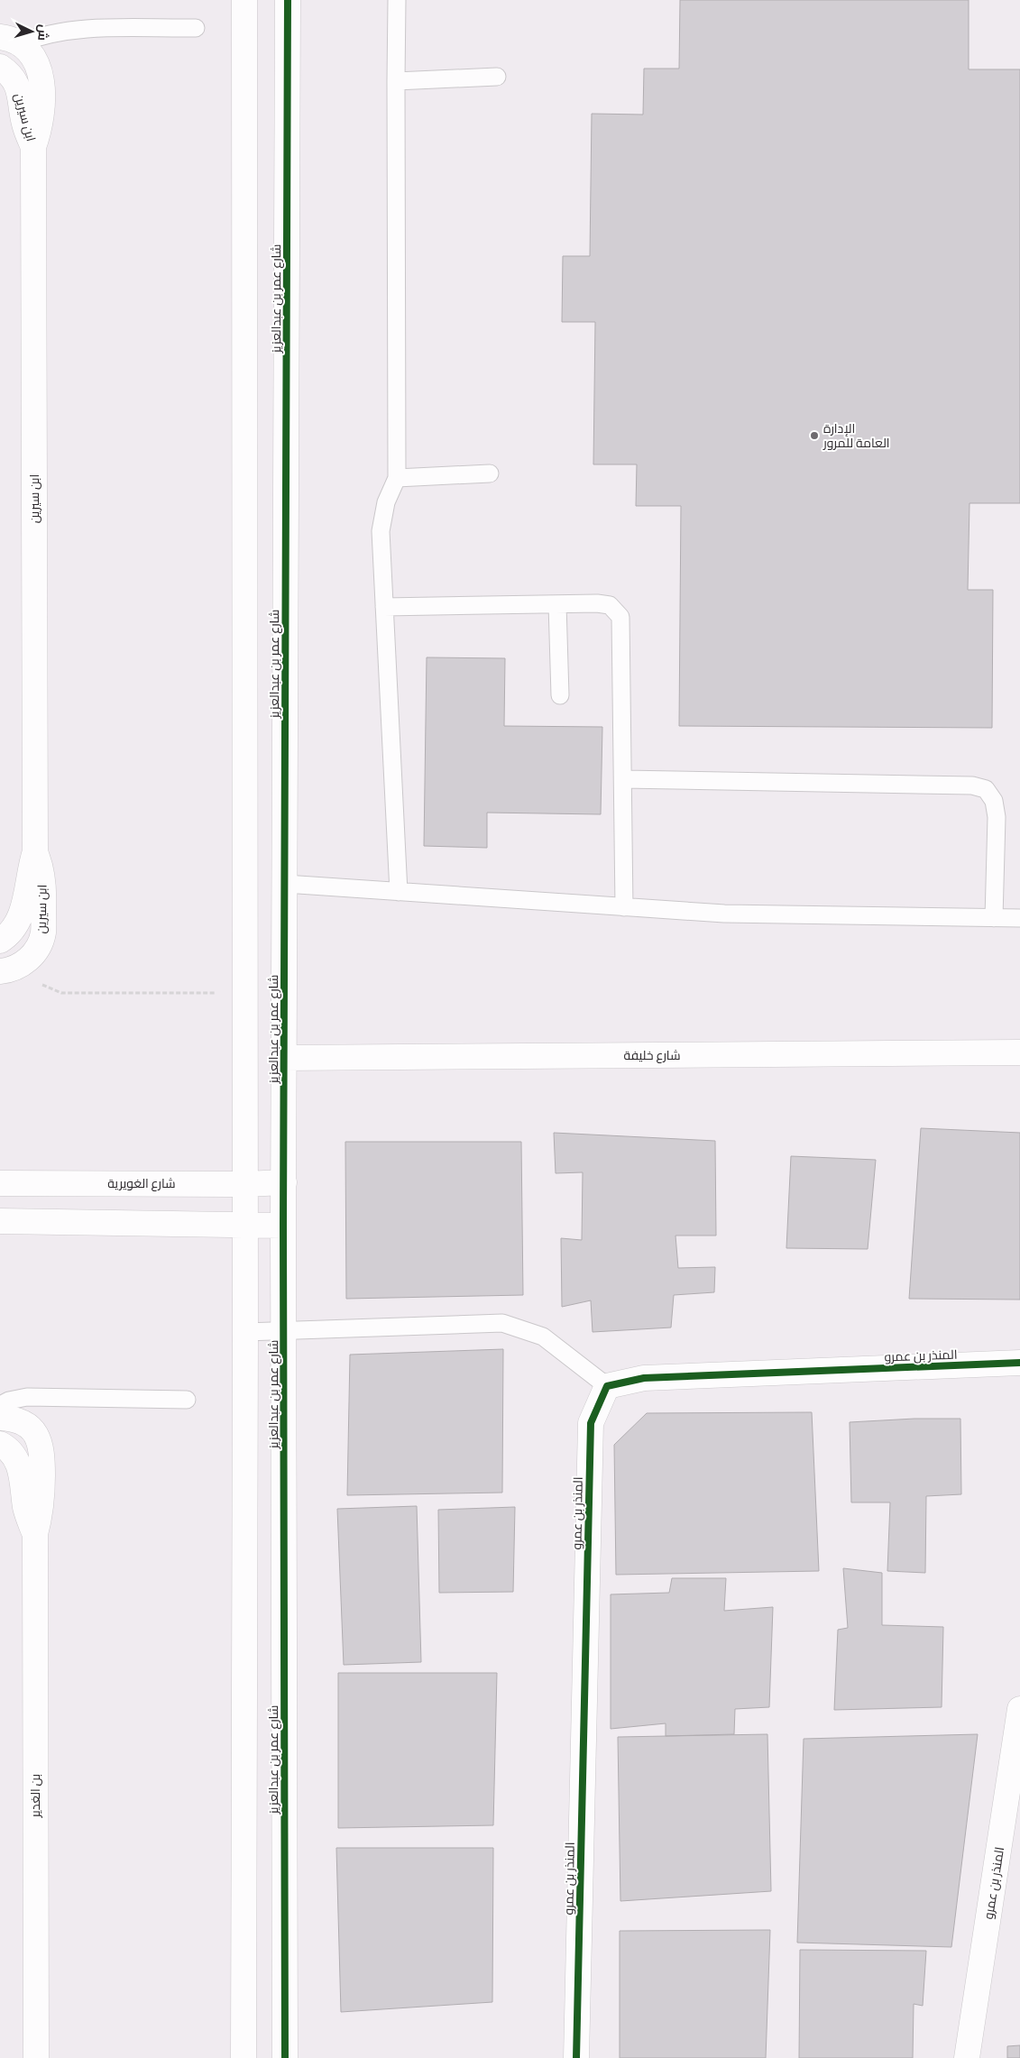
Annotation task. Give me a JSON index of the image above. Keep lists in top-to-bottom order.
{
  "streets": {
    "street": [
      "ابن سيرين",
      "شارع عمر بن عبدالعزيز",
      "شارع خليفة",
      "شارع الغويرية",
      "المنذر بن عمرو",
      "بن الغدير"
    ]
  },
  "crossings": [
    ["شارع عمر بن عبدالعزيز", "شارع خليفة"],
    ["شارع عمر بن عبدالعزيز", "شارع الغويرية"]
  ],
  "places": ["الإدارة العامة للمرور"],
  "north": "right"
}
